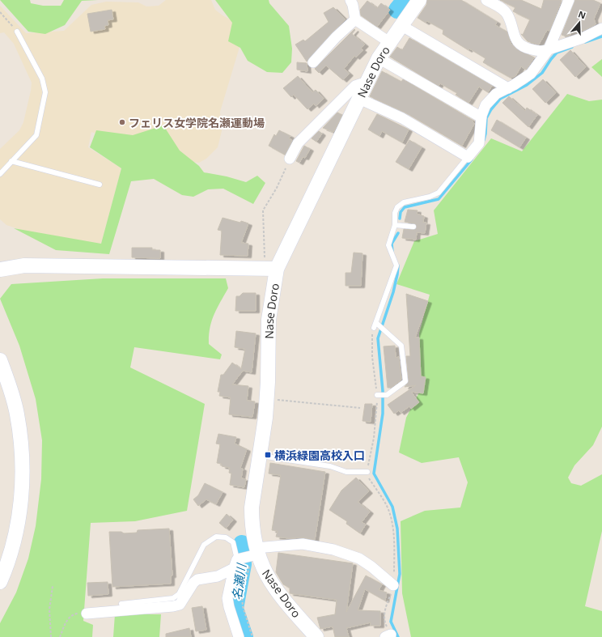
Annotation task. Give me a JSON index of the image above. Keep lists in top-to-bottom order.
{
  "streets": {
    "street": ["Nase Doro"]
  },
  "water": ["名瀬川"],
  "places": {
    "other": ["フェリス女学院名瀬運動場"],
    "transit": ["横浜緑園高校入口"]
  },
  "north": "top"
}
